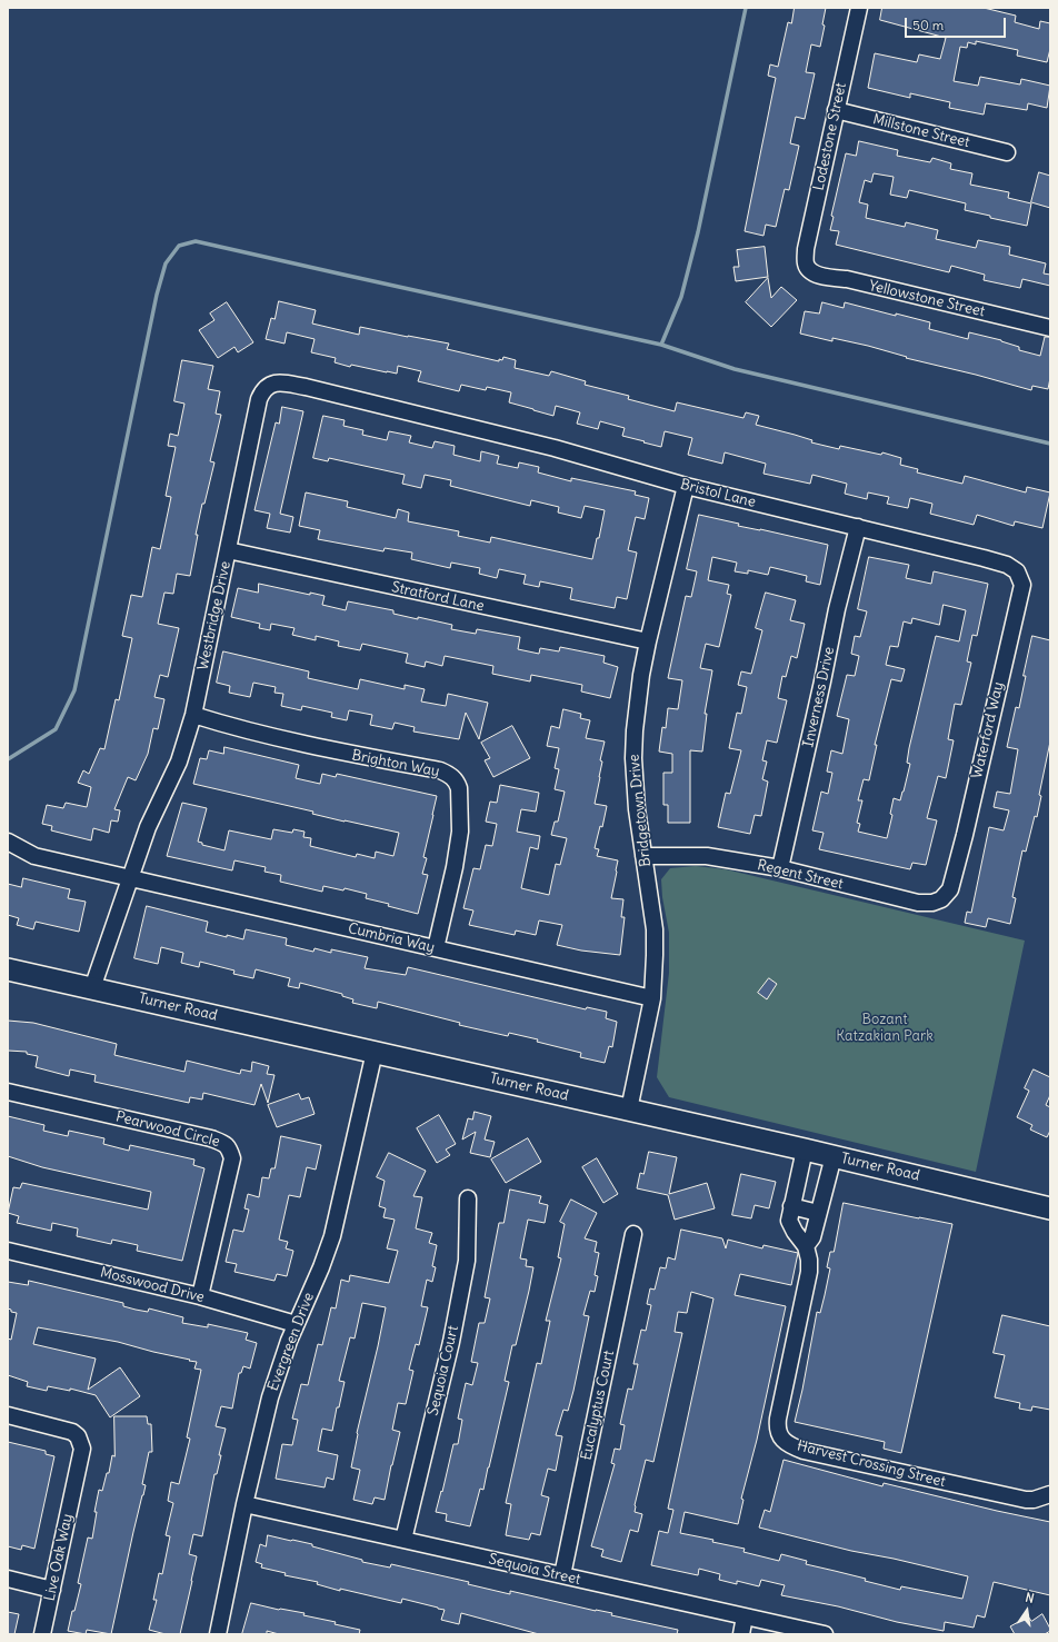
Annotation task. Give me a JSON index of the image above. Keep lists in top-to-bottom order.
{
  "streets": {
    "main road": ["Turner Road"],
    "street": [
      "Millstone Street",
      "Lodestone Street",
      "Yellowstone Street",
      "Bristol Lane",
      "Stratford Lane",
      "Westbridge Drive",
      "Inverness Drive",
      "Waterford Way",
      "Brighton Way",
      "Bridgetown Drive",
      "Regent Street",
      "Cumbria Way",
      "Pearwood Circle",
      "Mosswood Drive",
      "Evergreen Drive",
      "Sequoia Court",
      "Eucalyptus Court",
      "Harvest Crossing Street",
      "Live Oak Way",
      "Sequoia Street"
    ]
  },
  "crossings": [
    ["Millstone Street", "Lodestone Street"],
    ["Lodestone Street", "Yellowstone Street"],
    ["Bristol Lane", "Westbridge Drive"],
    ["Bristol Lane", "Inverness Drive"],
    ["Bristol Lane", "Waterford Way"],
    ["Bristol Lane", "Bridgetown Drive"],
    ["Stratford Lane", "Westbridge Drive"],
    ["Stratford Lane", "Bridgetown Drive"],
    ["Westbridge Drive", "Brighton Way"],
    ["Westbridge Drive", "Cumbria Way"],
    ["Westbridge Drive", "Turner Road"],
    ["Inverness Drive", "Regent Street"],
    ["Waterford Way", "Regent Street"],
    ["Brighton Way", "Cumbria Way"],
    ["Bridgetown Drive", "Regent Street"],
    ["Bridgetown Drive", "Cumbria Way"],
    ["Bridgetown Drive", "Turner Road"],
    ["Turner Road", "Evergreen Drive"],
    ["Turner Road", "Harvest Crossing Street"],
    ["Pearwood Circle", "Mosswood Drive"],
    ["Mosswood Drive", "Evergreen Drive"],
    ["Evergreen Drive", "Sequoia Street"],
    ["Sequoia Court", "Sequoia Street"],
    ["Eucalyptus Court", "Sequoia Street"]
  ],
  "parks": ["Bozant Katzakian Park"],
  "scale_bar": "50 m",
  "north": "top"
}
